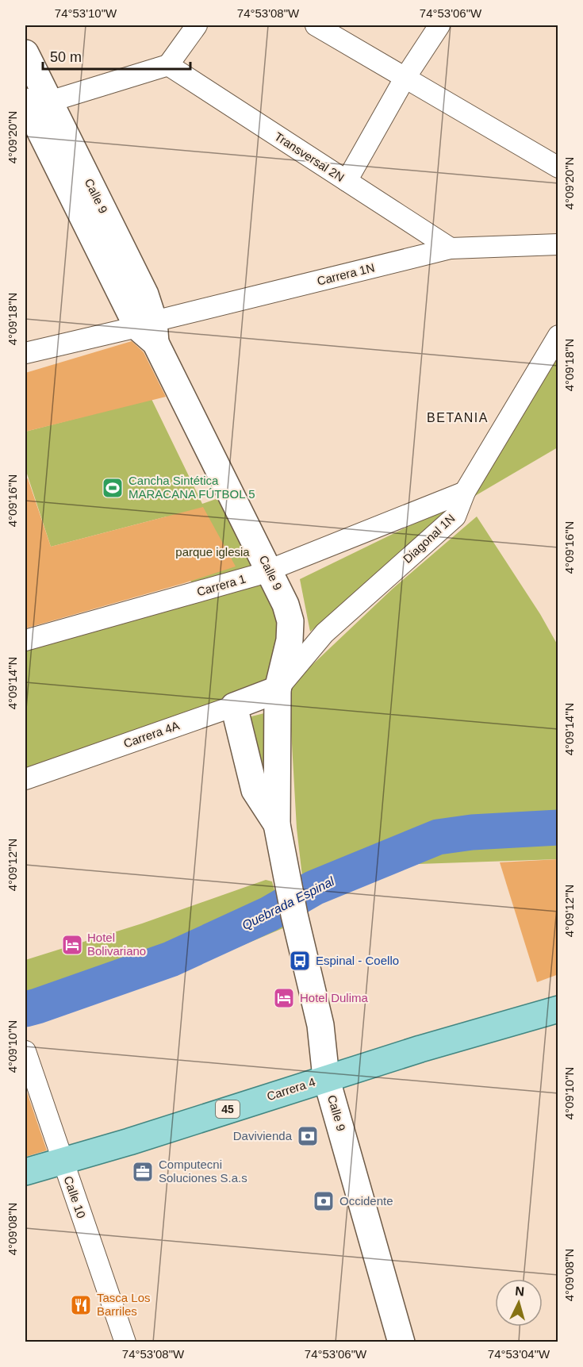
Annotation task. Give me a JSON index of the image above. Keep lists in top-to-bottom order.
{
  "streets": {
    "main road": ["Carrera 4", "45"],
    "street": [
      "Transversal 2N",
      "Calle 9",
      "Carrera 1N",
      "Diagonal 1N",
      "Carrera 1",
      "Carrera 4A",
      "Calle 10"
    ]
  },
  "crossings": [
    ["Transversal 2N", "Carrera 1N"],
    ["Calle 9", "Carrera 1N"],
    ["Calle 9", "Diagonal 1N"],
    ["Calle 9", "Carrera 1"],
    ["Calle 9", "Carrera 4A"],
    ["Calle 9", "Carrera 4"],
    ["Diagonal 1N", "Carrera 1"],
    ["Diagonal 1N", "Carrera 4A"],
    ["Carrera 4", "Calle 10"]
  ],
  "districts": ["BETANIA"],
  "water": ["Quebrada Espinal"],
  "parks": ["parque iglesia"],
  "places": {
    "sports": ["Cancha Sintética MARACANA FÚTBOL 5"],
    "hotel": ["Hotel Bolivariano", "Hotel Dulima"],
    "bus stop": ["Espinal - Coello"],
    "bank": ["Davivienda", "Occidente"],
    "office": ["Computecni Soluciones S.a.s"],
    "restaurant": ["Tasca Los Barriles"]
  },
  "scale_bar": "50 m",
  "north": "top",
  "coordinates": [
    "74°53'10\"W",
    "74°53'08\"W",
    "74°53'06\"W",
    "4°09'20\"N",
    "4°09'18\"N",
    "4°09'16\"N",
    "4°09'14\"N",
    "4°09'12\"N",
    "4°09'10\"N",
    "4°09'08\"N",
    "74°53'04\"W"
  ]
}
